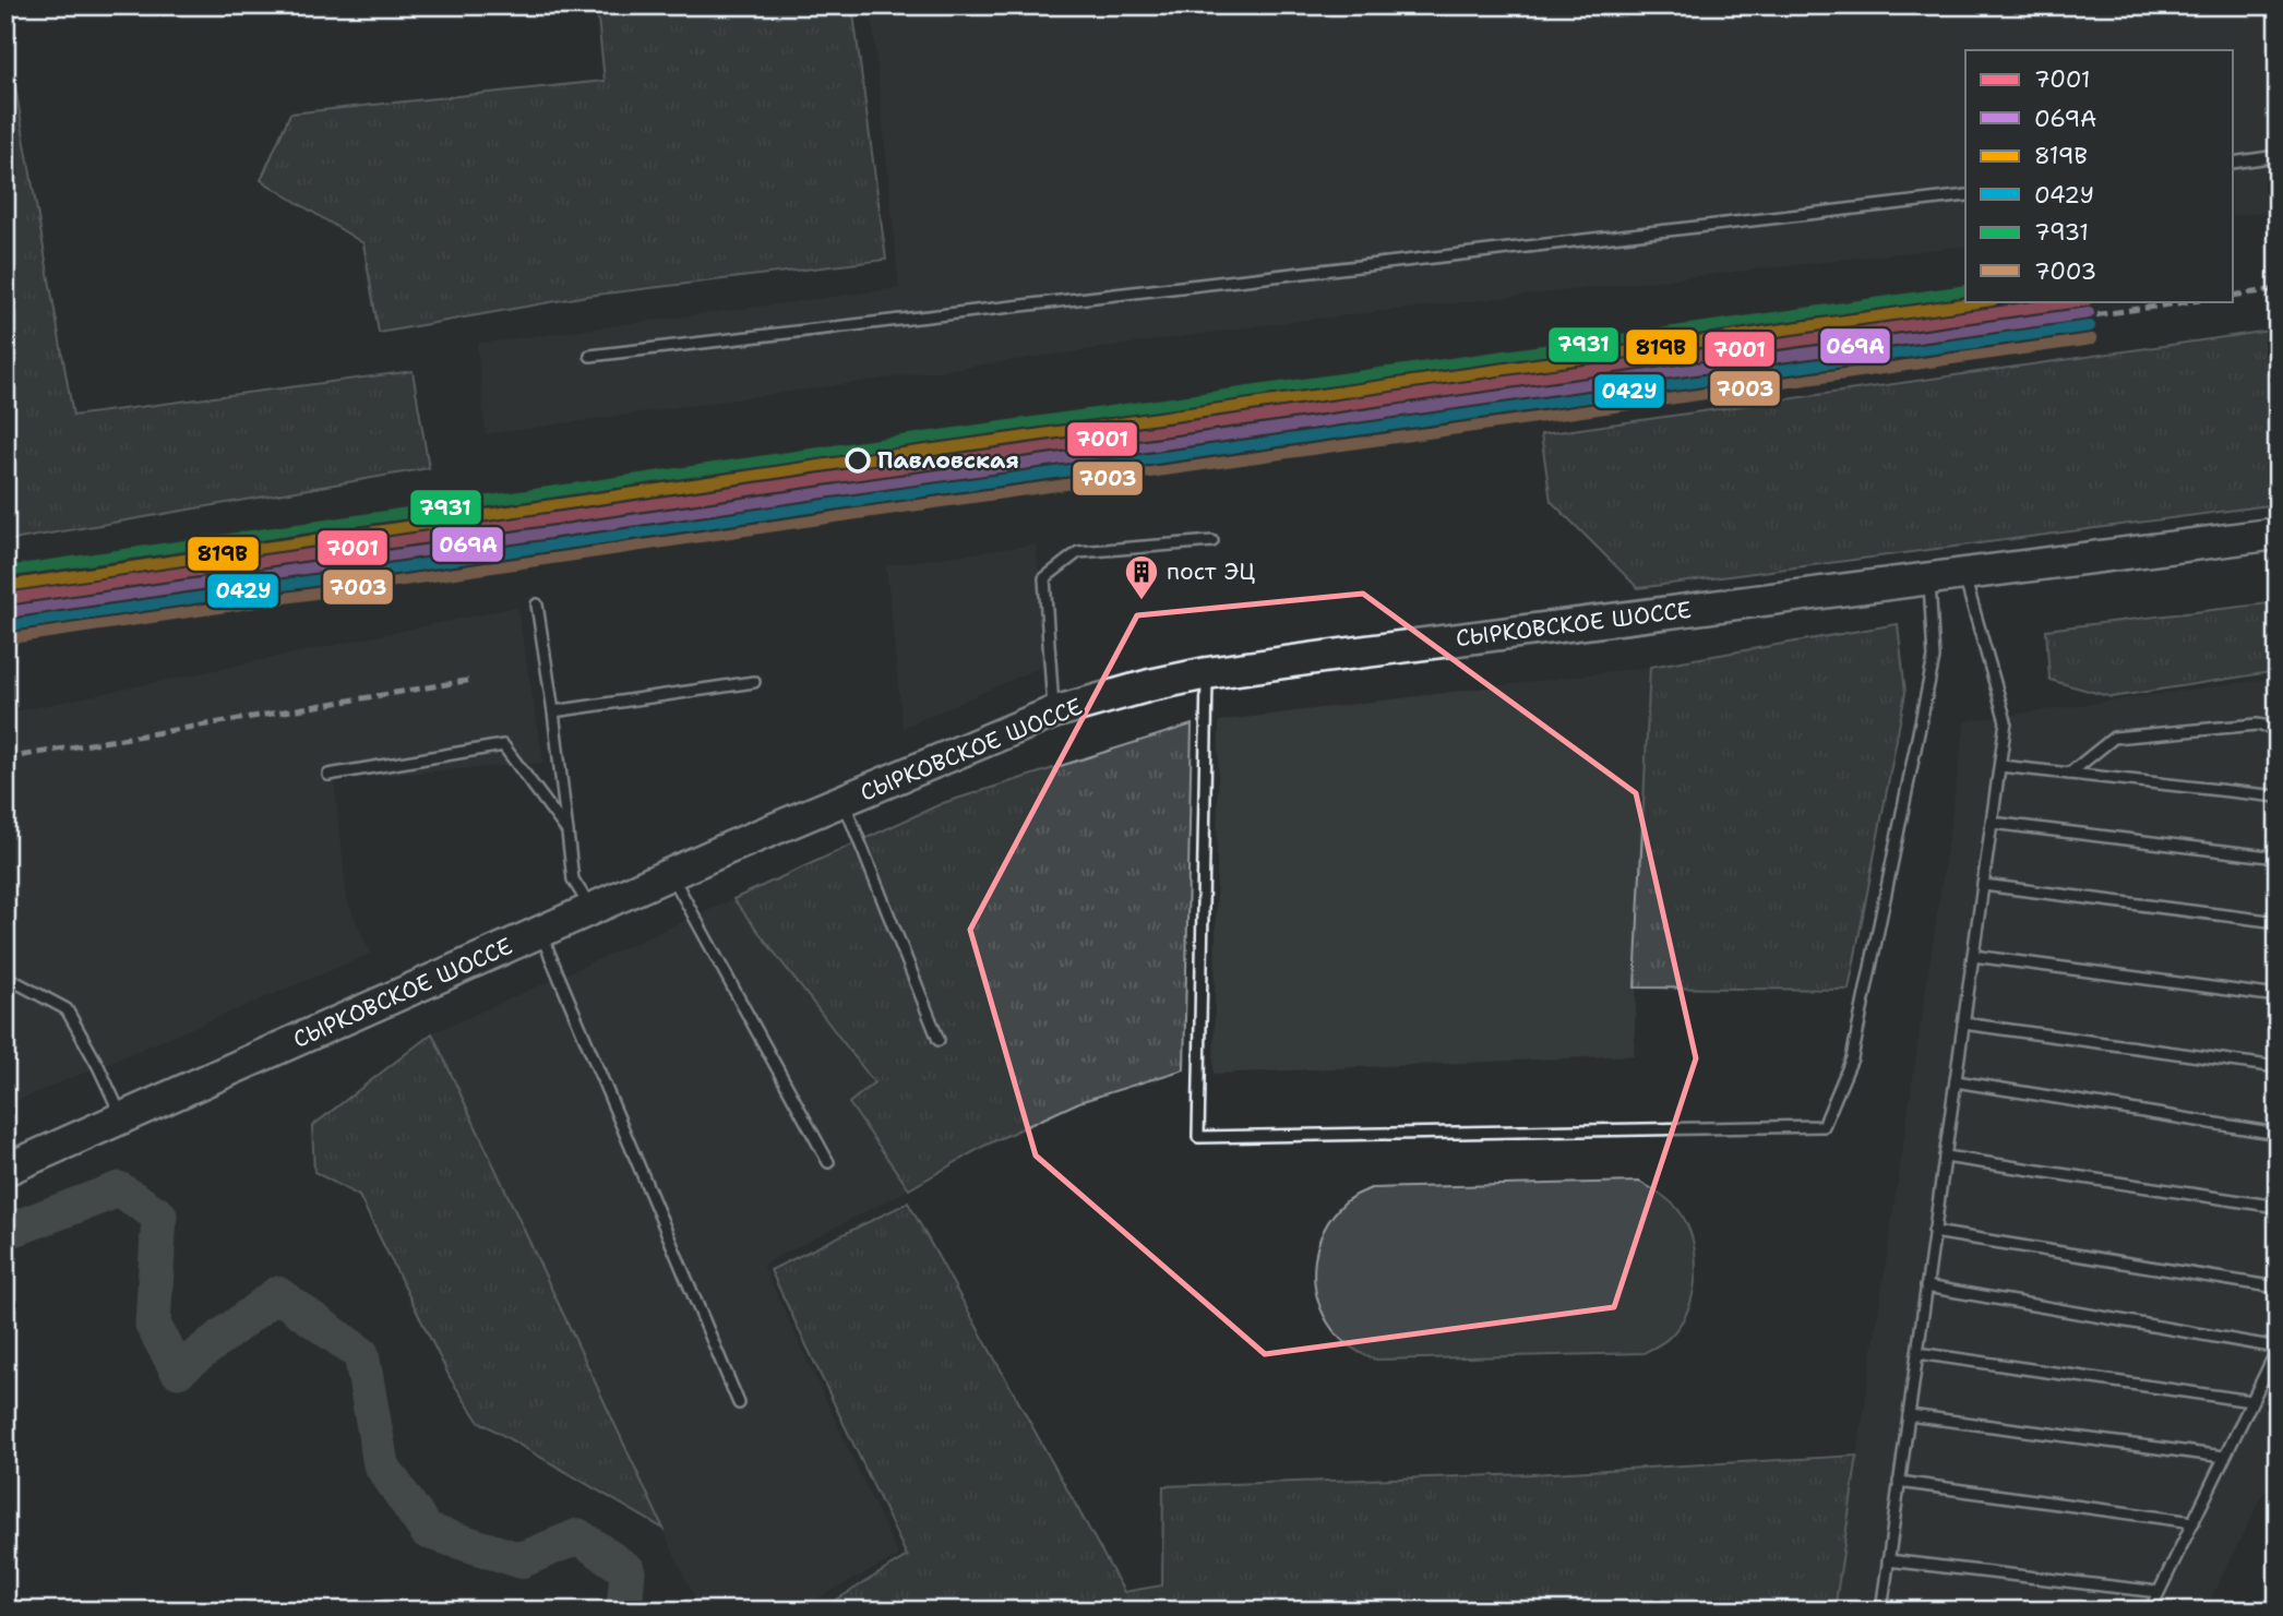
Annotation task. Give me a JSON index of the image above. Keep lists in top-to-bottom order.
{
  "streets": {
    "main road": ["СЫРКОВСКОЕ ШОССЕ"]
  },
  "places": {
    "other": ["Павловская"],
    "building": ["пост ЭЦ"]
  },
  "lines": [
    "transit line 7931",
    "transit line 7001",
    "transit line 819В",
    "transit line 069А",
    "transit line 042У",
    "transit line 7003"
  ],
  "legend": [
    "7001",
    "069А",
    "819В",
    "042У",
    "7931",
    "7003"
  ]
}
